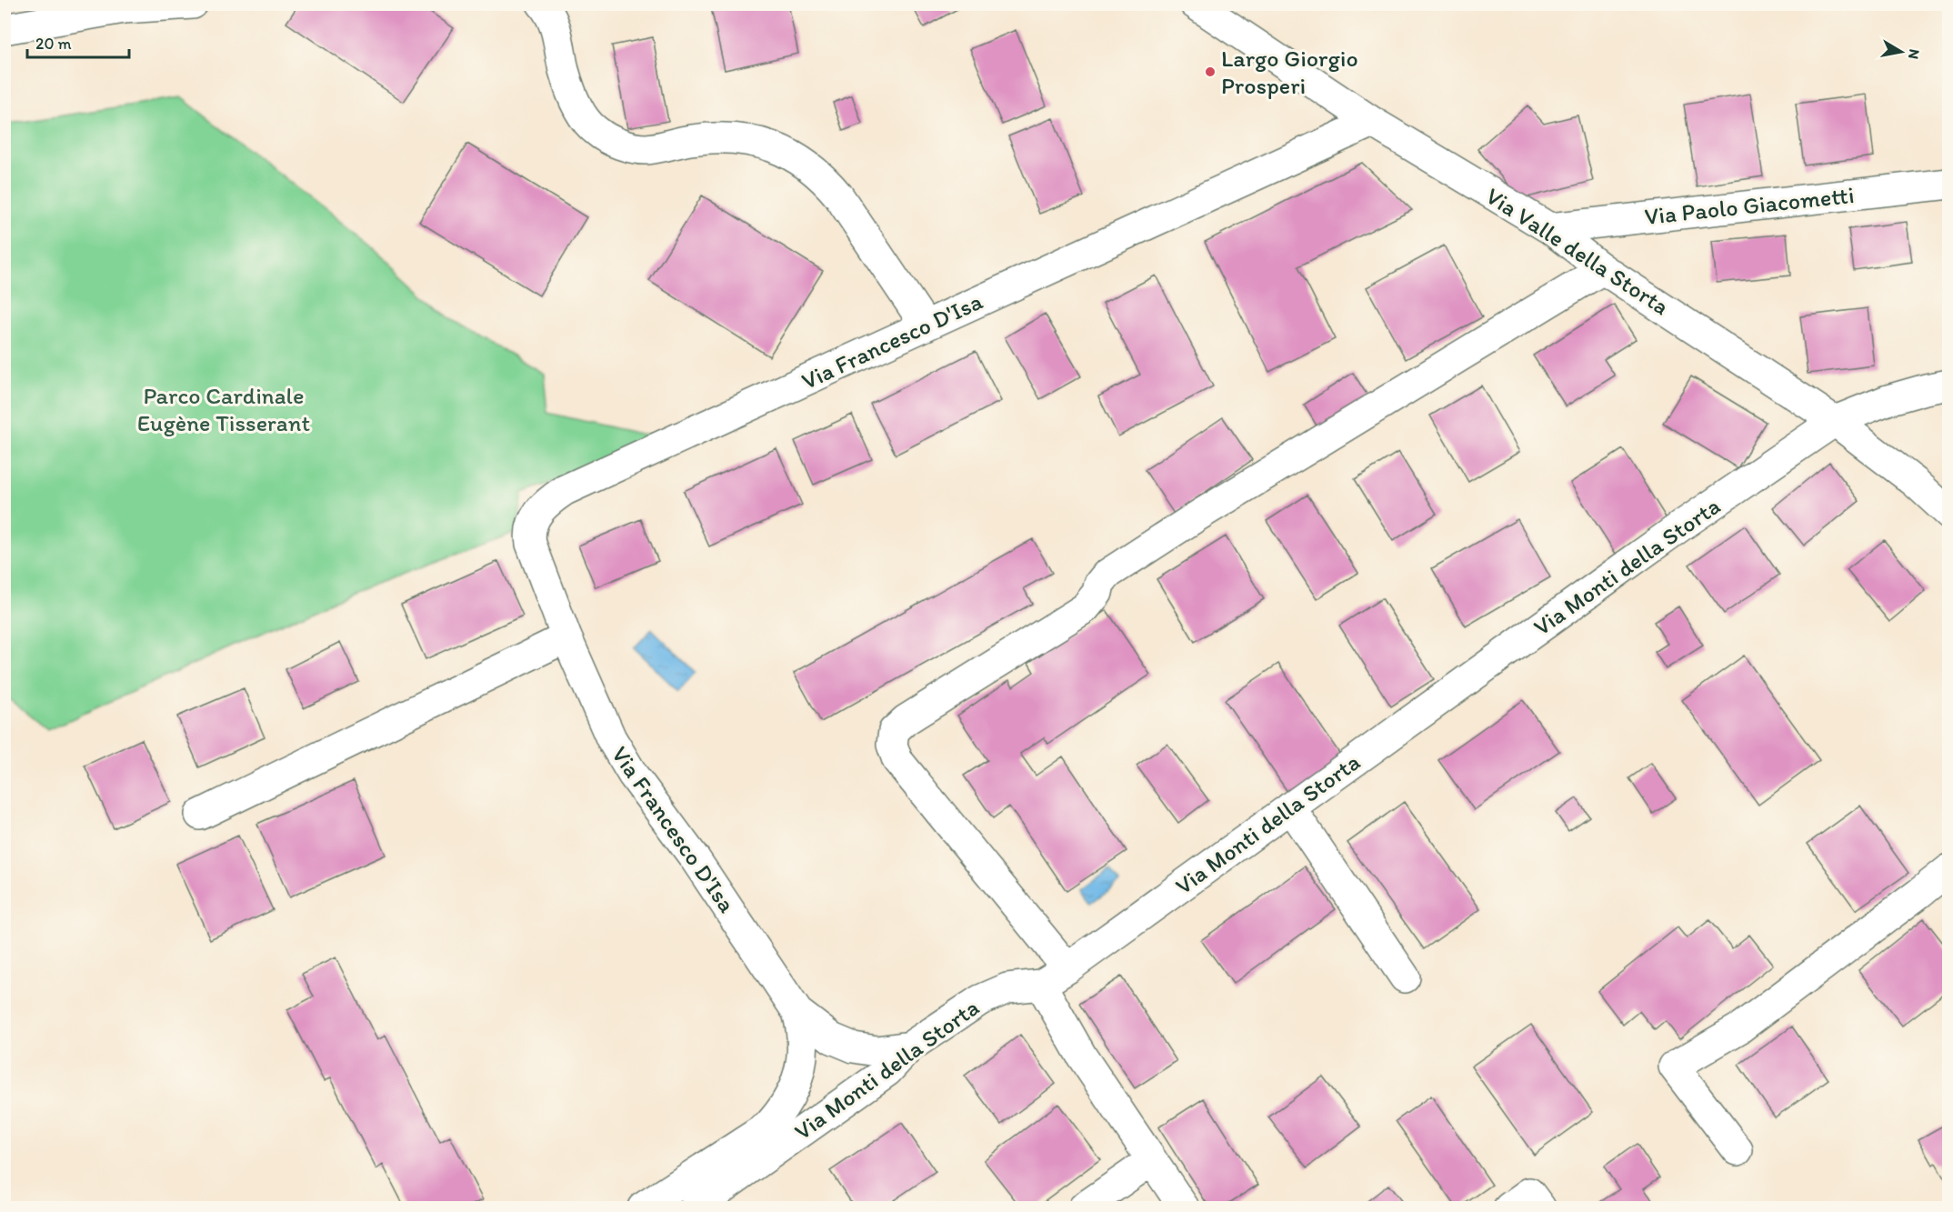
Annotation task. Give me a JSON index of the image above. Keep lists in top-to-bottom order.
{
  "streets": {
    "street": [
      "Via Paolo Giacometti",
      "Via Valle della Storta",
      "Via Francesco D'Isa",
      "Via Monti della Storta"
    ]
  },
  "crossings": [
    ["Via Paolo Giacometti", "Via Valle della Storta"],
    ["Via Valle della Storta", "Via Francesco D'Isa"],
    ["Via Valle della Storta", "Via Monti della Storta"],
    ["Via Francesco D'Isa", "Via Monti della Storta"]
  ],
  "parks": ["Parco Cardinale Eugène Tisserant"],
  "places": ["Largo Giorgio Prosperi"],
  "scale_bar": "20 m",
  "north": "right"
}
